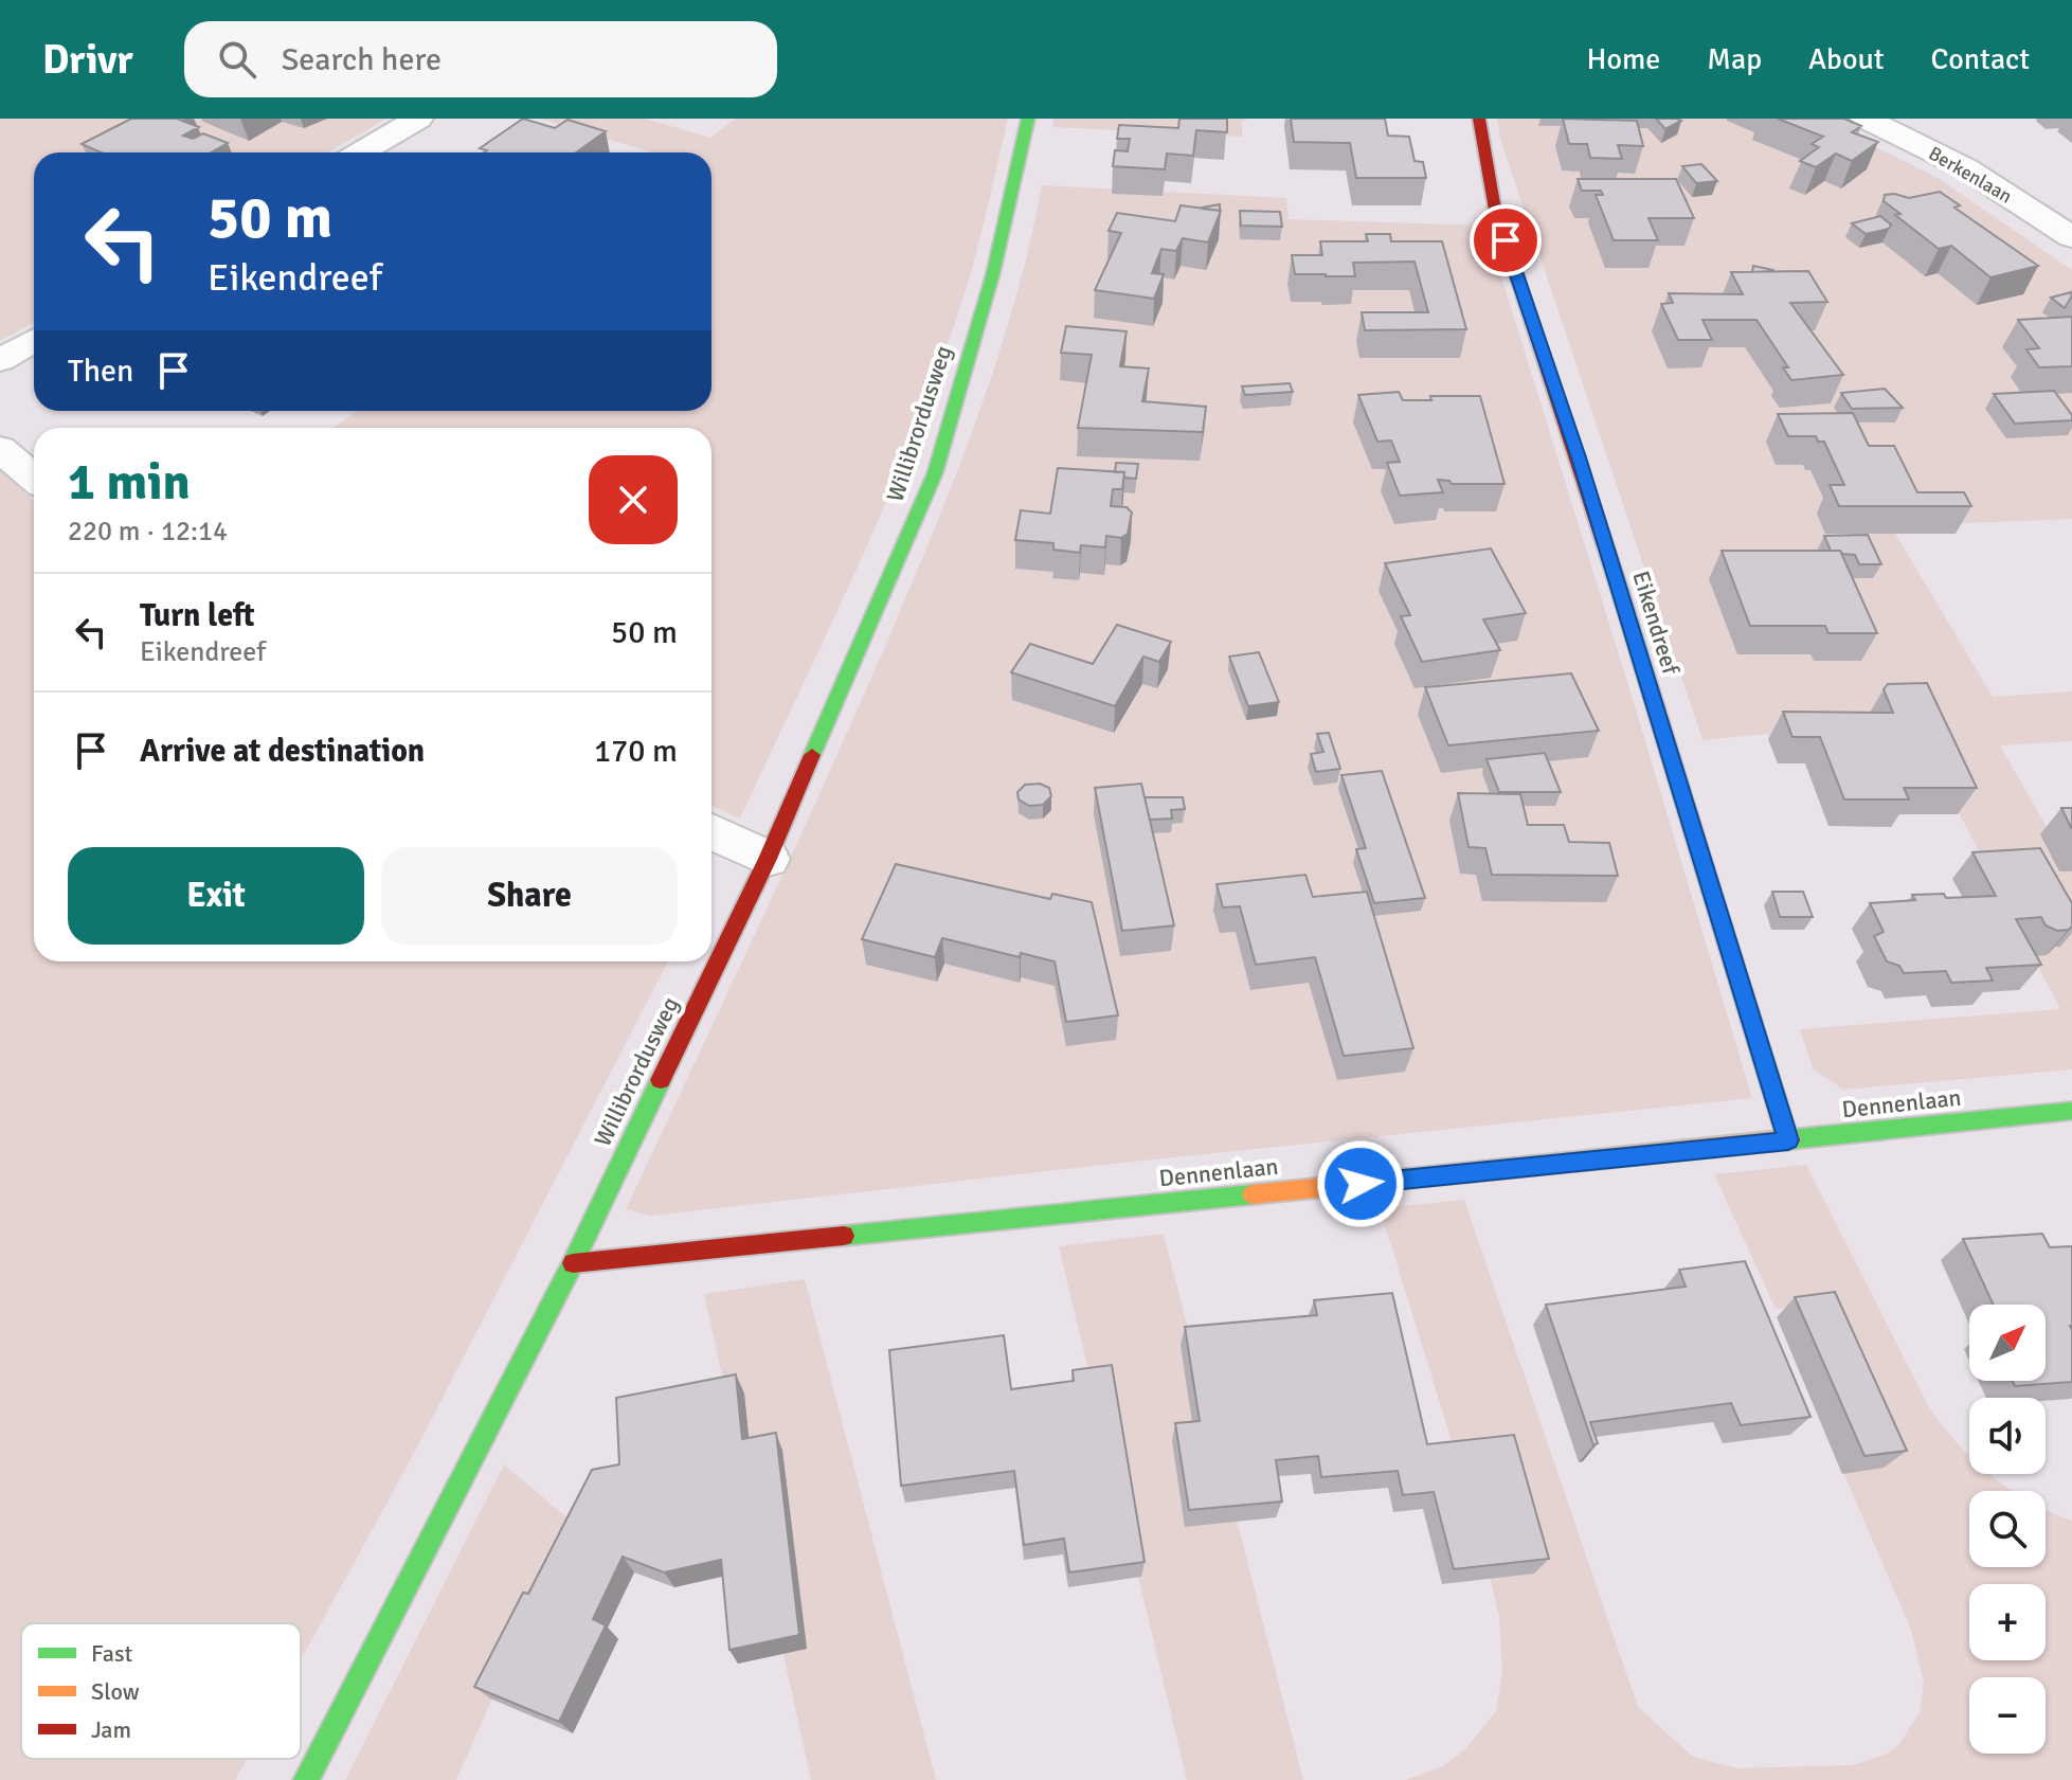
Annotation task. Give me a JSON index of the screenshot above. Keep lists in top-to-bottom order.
{
  "streets": {
    "street": [
      "Berkenlaan",
      "Willibrordusweg",
      "Eikendreef",
      "Dennenlaan"
    ]
  },
  "crossings": [
    ["Willibrordusweg", "Dennenlaan"],
    ["Eikendreef", "Dennenlaan"]
  ],
  "legend": ["Fast", "Slow", "Jam"],
  "north": "top right",
  "page": {
    "header": "Drivr",
    "search": "Search here",
    "nav": [
      "Home",
      "Map",
      "About",
      "Contact"
    ],
    "turn": ["50 m", "Eikendreef"],
    "then": "Then",
    "heading": ["1 min", "220 m · 12:14"],
    "list": [
      {
        "name": "Turn left",
        "note": "Eikendreef",
        "value": "50 m"
      },
      {
        "name": "Arrive at destination",
        "value": "170 m"
      }
    ],
    "buttons": ["Exit", "Share"],
    "map_buttons": ["+", "−"]
  }
}
